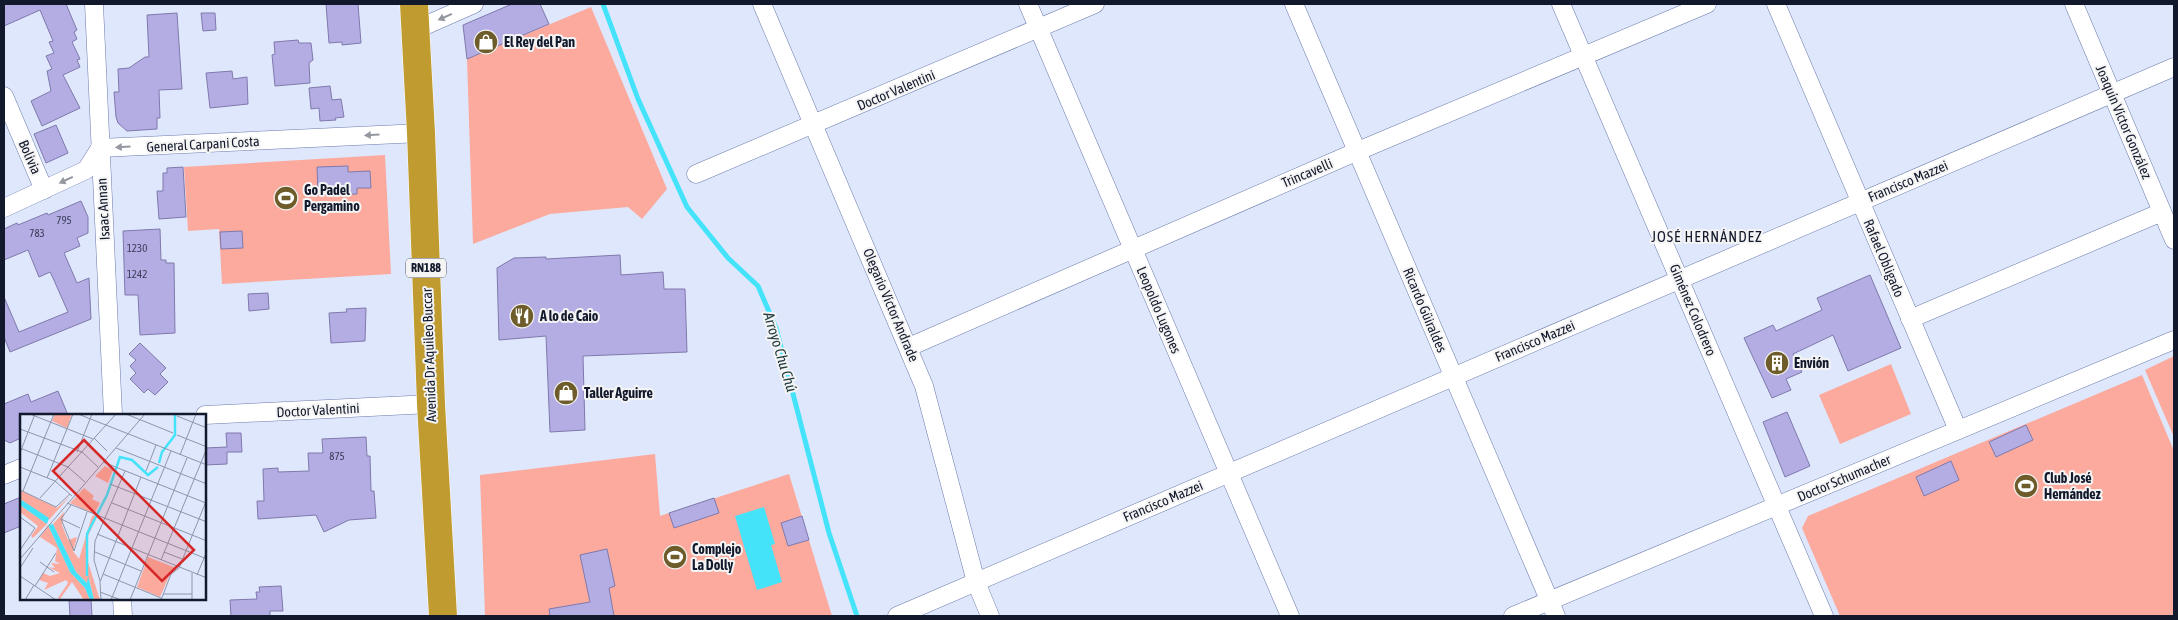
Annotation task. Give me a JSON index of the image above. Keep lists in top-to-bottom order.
{
  "streets": {
    "highway": ["RN188", "Avenida Dr Aquileo Buccar"],
    "street": [
      "Doctor Valentini",
      "Joaquín Víctor González",
      "General Carpani Costa",
      "Bolivia",
      "Trincavelli",
      "Francisco Mazzei",
      "Isaac Annan",
      "Rafael Obligado",
      "Olegario Víctor Andrade",
      "Leopoldo Lugones",
      "Ricardo Güiraldes",
      "Giménez Colodrero",
      "Doctor Schumacher"
    ]
  },
  "crossings": [
    ["Doctor Valentini", "Olegario Víctor Andrade"],
    ["Doctor Valentini", "Leopoldo Lugones"],
    ["Doctor Valentini", "Avenida Dr Aquileo Buccar"],
    ["Joaquín Víctor González", "Francisco Mazzei"],
    ["General Carpani Costa", "Isaac Annan"],
    ["General Carpani Costa", "Avenida Dr Aquileo Buccar"],
    ["Trincavelli", "Olegario Víctor Andrade"],
    ["Trincavelli", "Leopoldo Lugones"],
    ["Trincavelli", "Ricardo Güiraldes"],
    ["Trincavelli", "Giménez Colodrero"],
    ["Francisco Mazzei", "Rafael Obligado"],
    ["Francisco Mazzei", "Olegario Víctor Andrade"],
    ["Francisco Mazzei", "Leopoldo Lugones"],
    ["Francisco Mazzei", "Ricardo Güiraldes"],
    ["Francisco Mazzei", "Giménez Colodrero"],
    ["Rafael Obligado", "Doctor Schumacher"],
    ["Ricardo Güiraldes", "Doctor Schumacher"],
    ["Giménez Colodrero", "Doctor Schumacher"]
  ],
  "one_way": ["General Carpani Costa"],
  "districts": ["JOSÉ HERNÁNDEZ"],
  "water": ["Arroyo Chu Chú"],
  "places": {
    "shop": ["El Rey del Pan", "Taller Aguirre"],
    "sports": ["Go Padel Pergamino", "Club José Hernández", "Complejo La Dolly"],
    "restaurant": ["A lo de Caio"],
    "building": ["Envión"]
  },
  "house_numbers": [
    "795",
    "783",
    "1230",
    "1242",
    "875"
  ]
}
